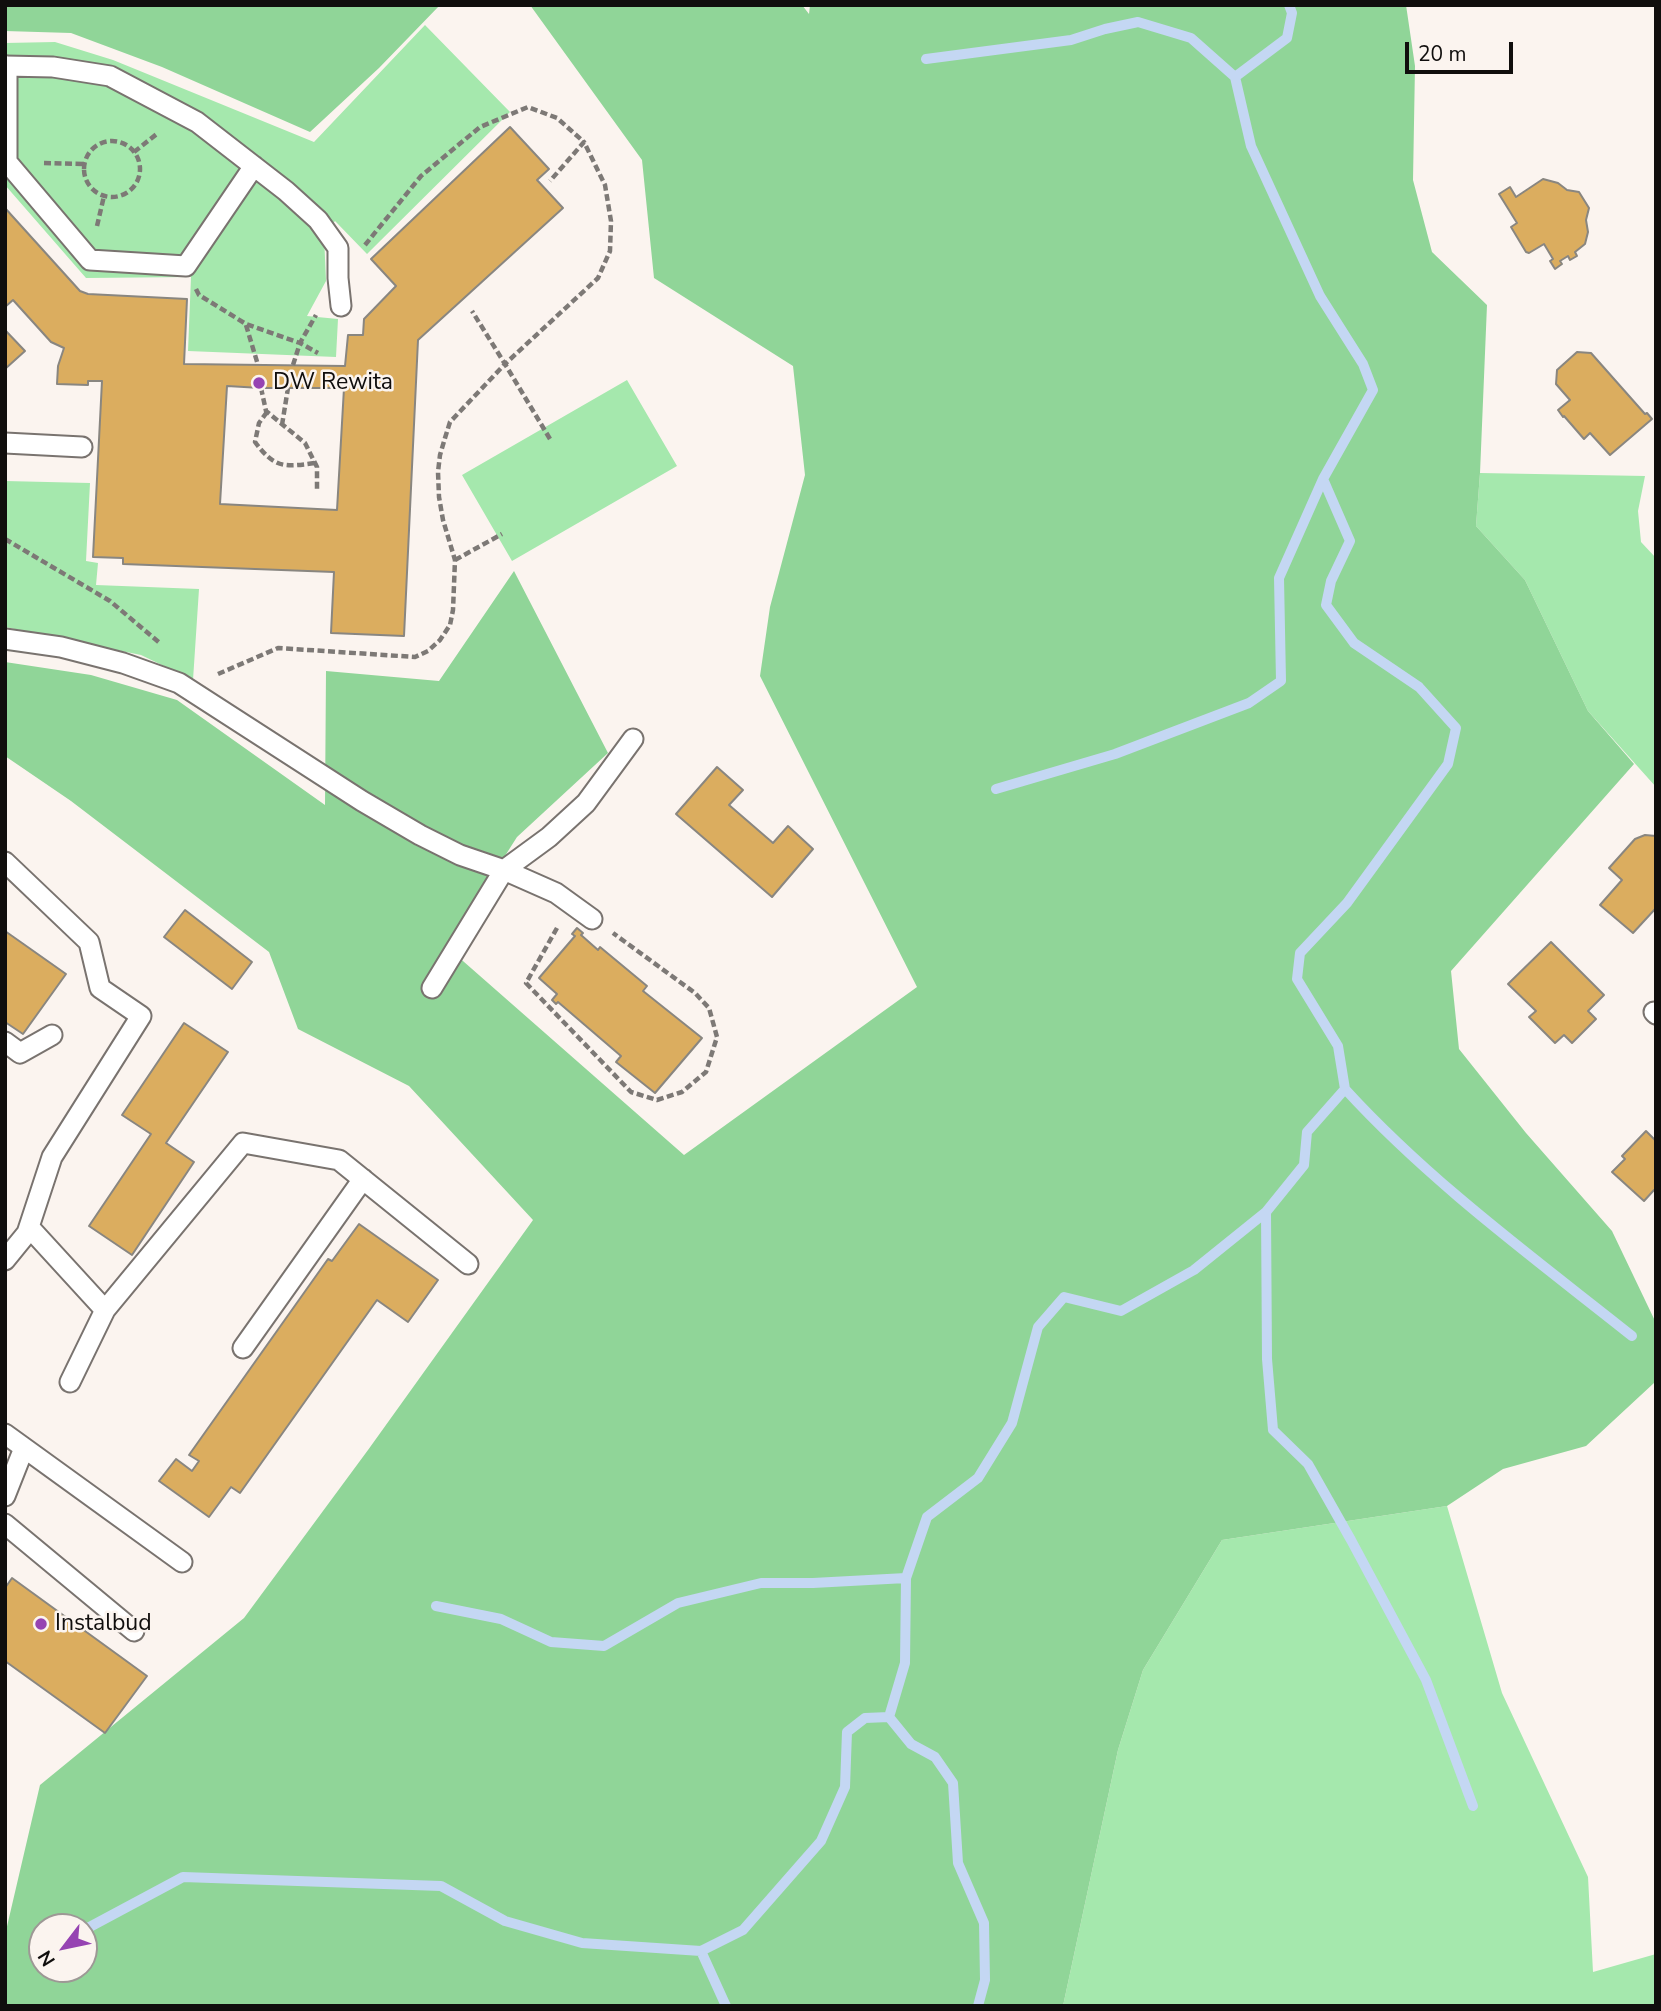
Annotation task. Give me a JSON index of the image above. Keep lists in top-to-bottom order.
{
  "places": ["DW Rewita", "Instalbud"],
  "scale_bar": "20 m",
  "north": "bottom left"
}
